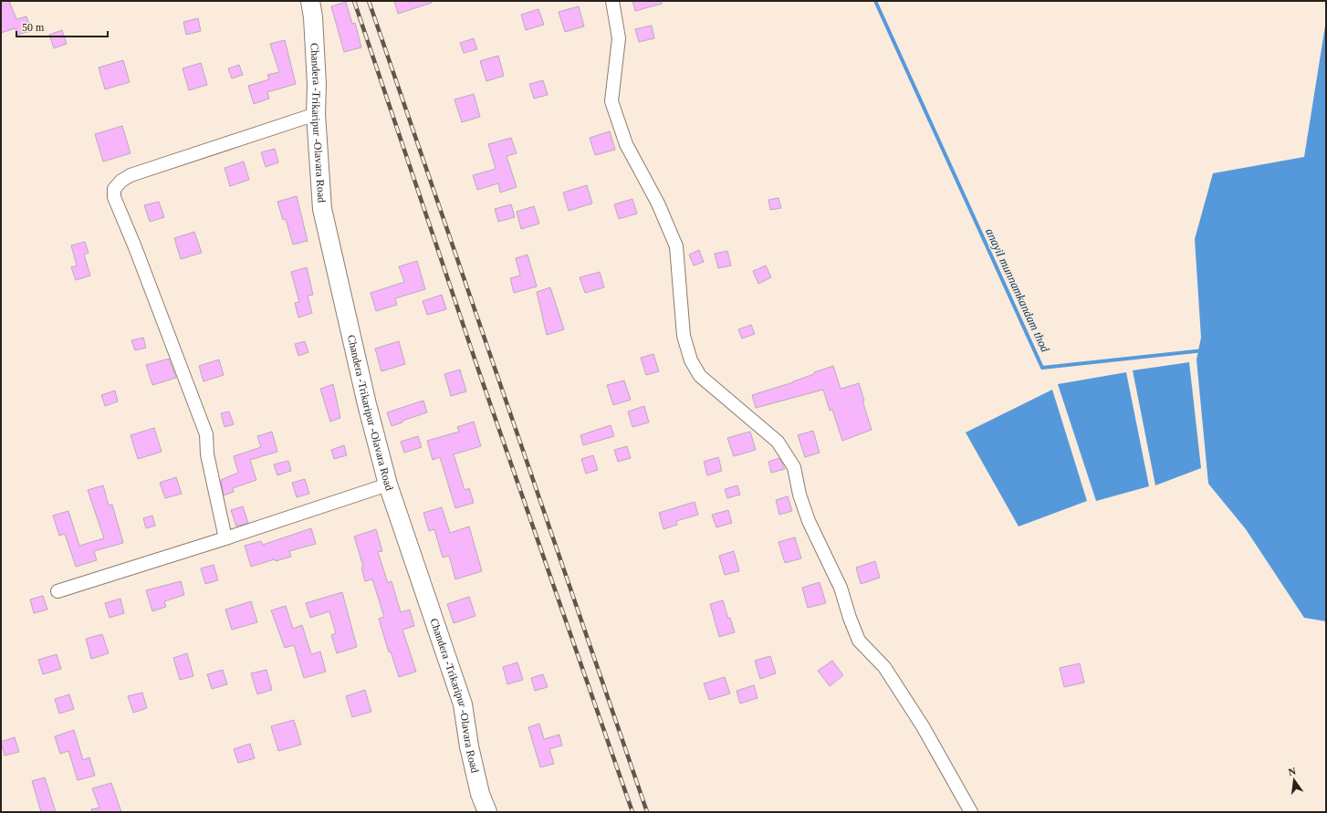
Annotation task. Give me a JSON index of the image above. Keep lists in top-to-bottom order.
{
  "streets": {
    "main road": ["Chandera -Trikaripur -Olavara Road"]
  },
  "water": ["anayil munnamkandam thod"],
  "scale_bar": "50 m",
  "north": "top"
}
